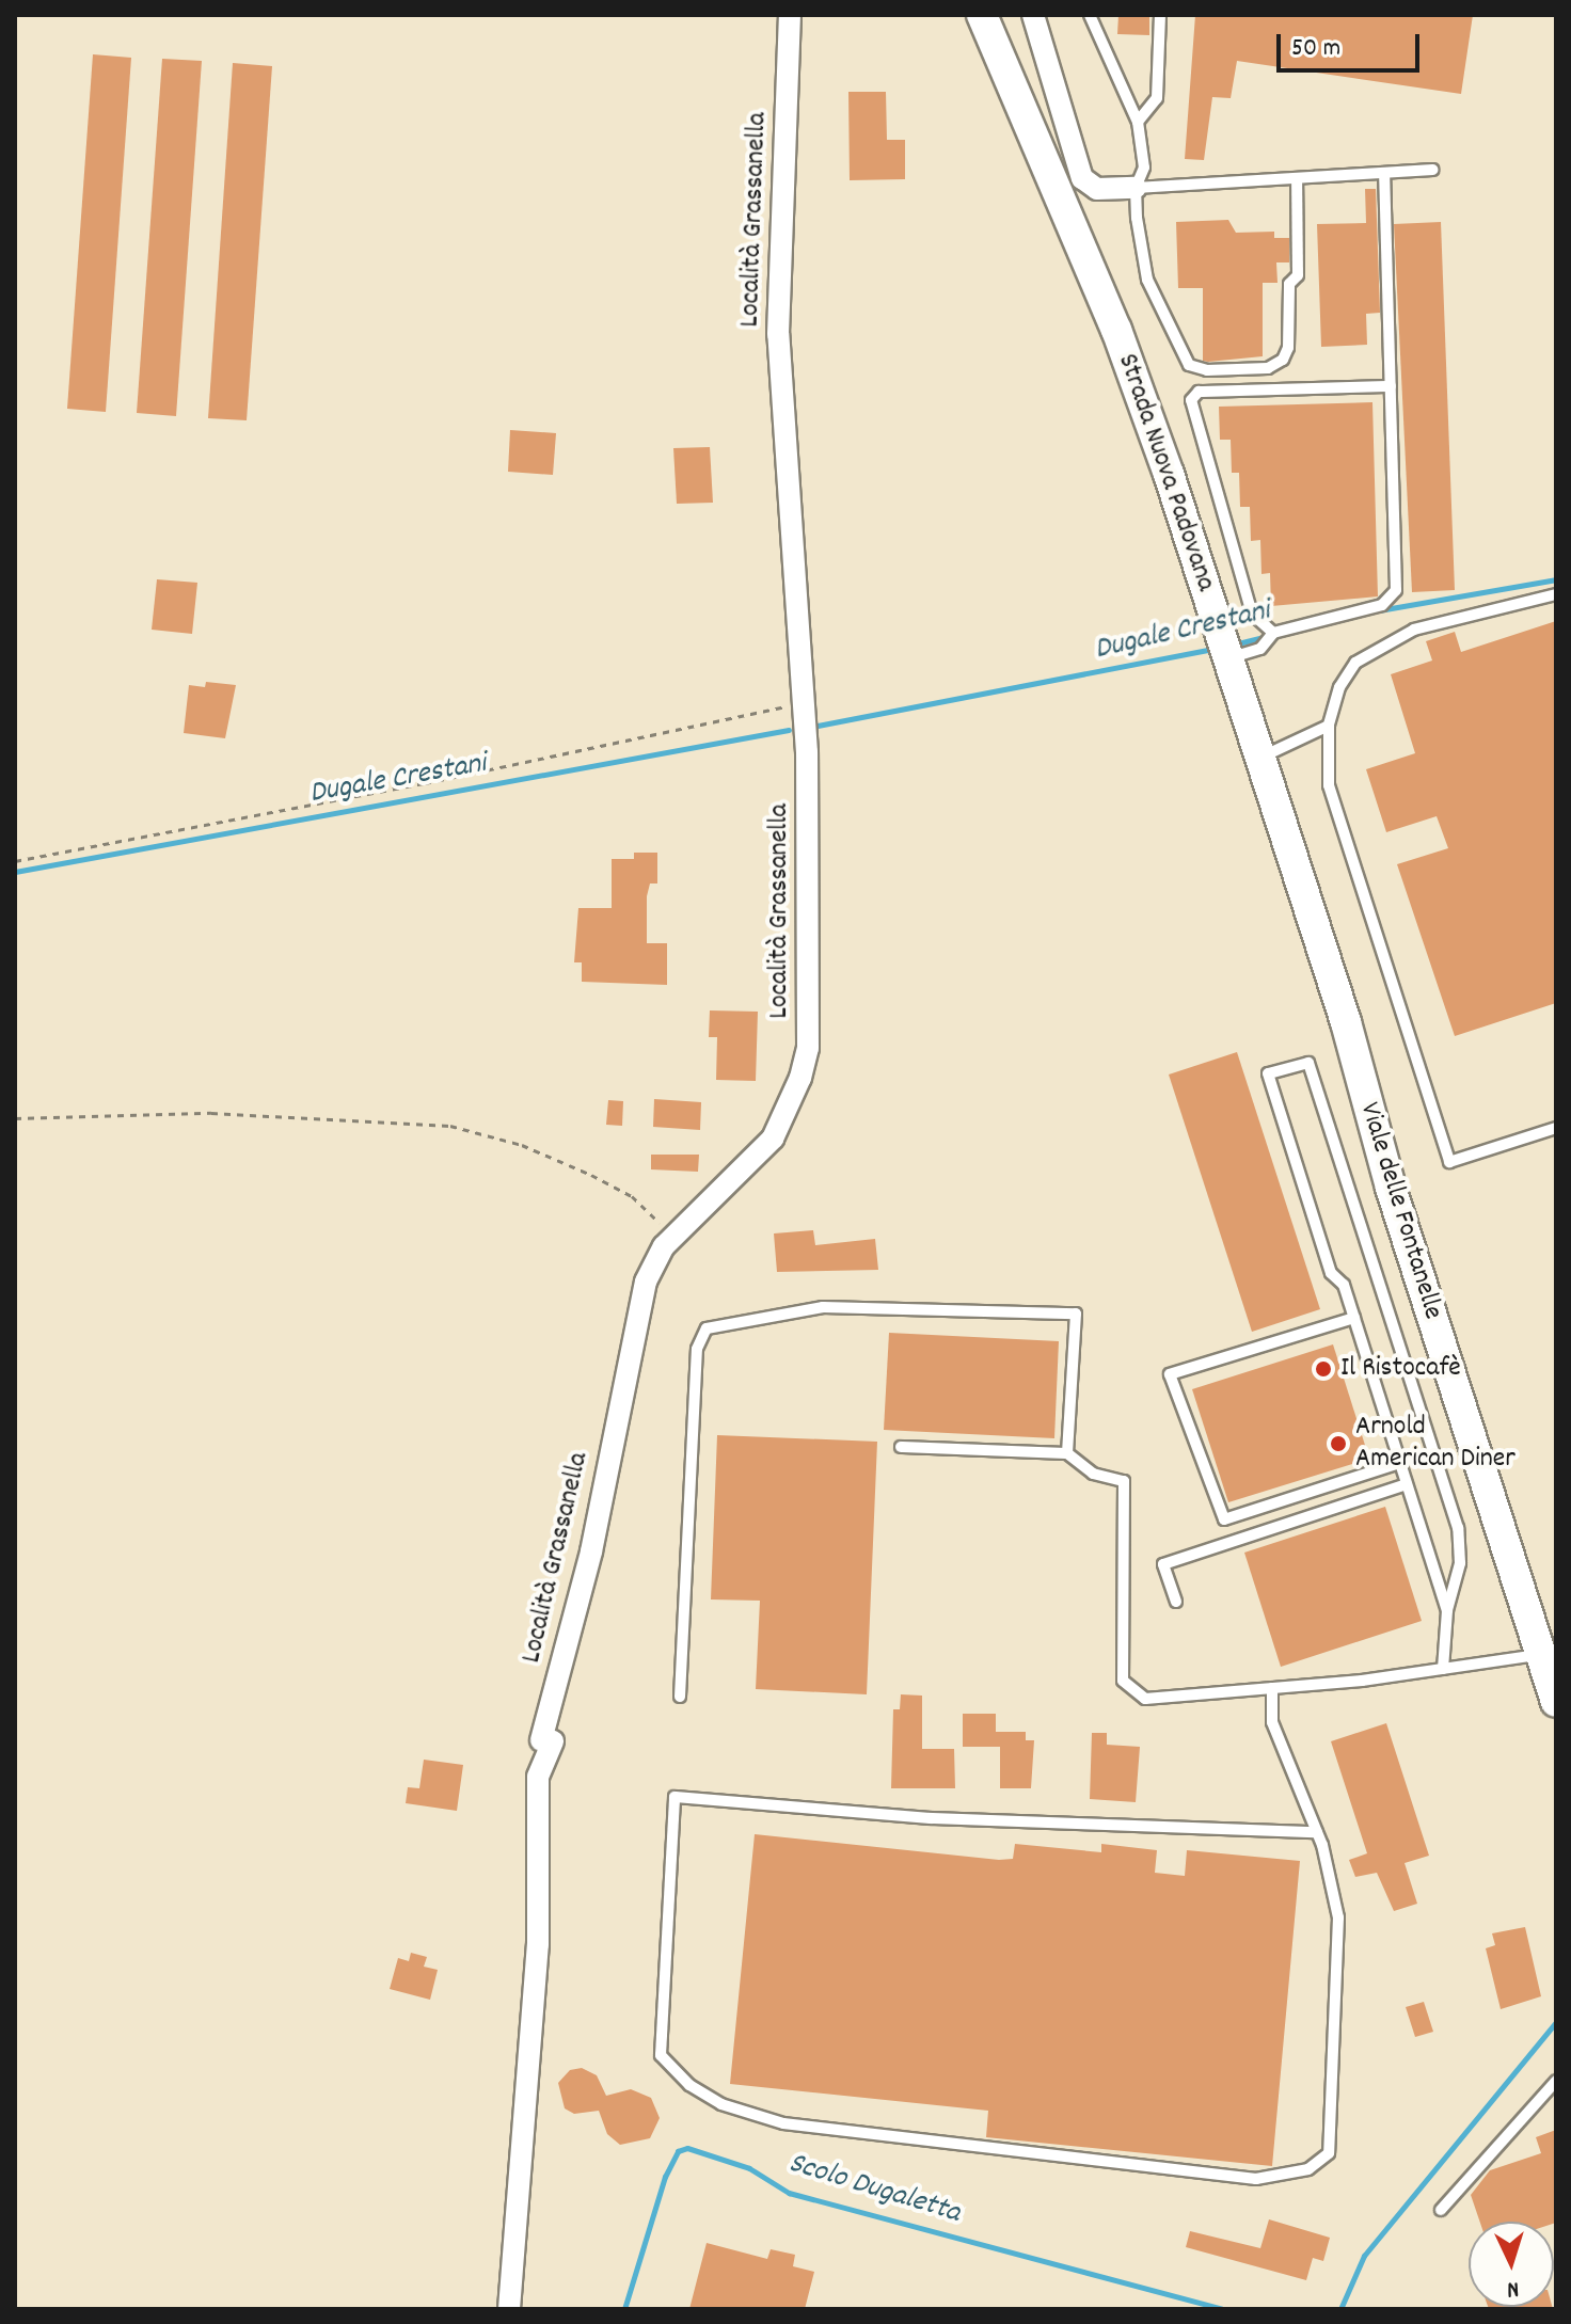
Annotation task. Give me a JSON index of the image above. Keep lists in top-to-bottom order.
{
  "streets": {
    "main road": ["Strada Nuova Padovana", "Viale delle Fontanelle"],
    "street": ["Località Grassanella"]
  },
  "crossings": [
    ["Strada Nuova Padovana", "Viale delle Fontanelle"]
  ],
  "water": ["Dugale Crestani", "Scolo Dugaletta"],
  "places": ["Il Ristocafè", "Arnold American Diner"],
  "scale_bar": "50 m",
  "north": "bottom"
}
